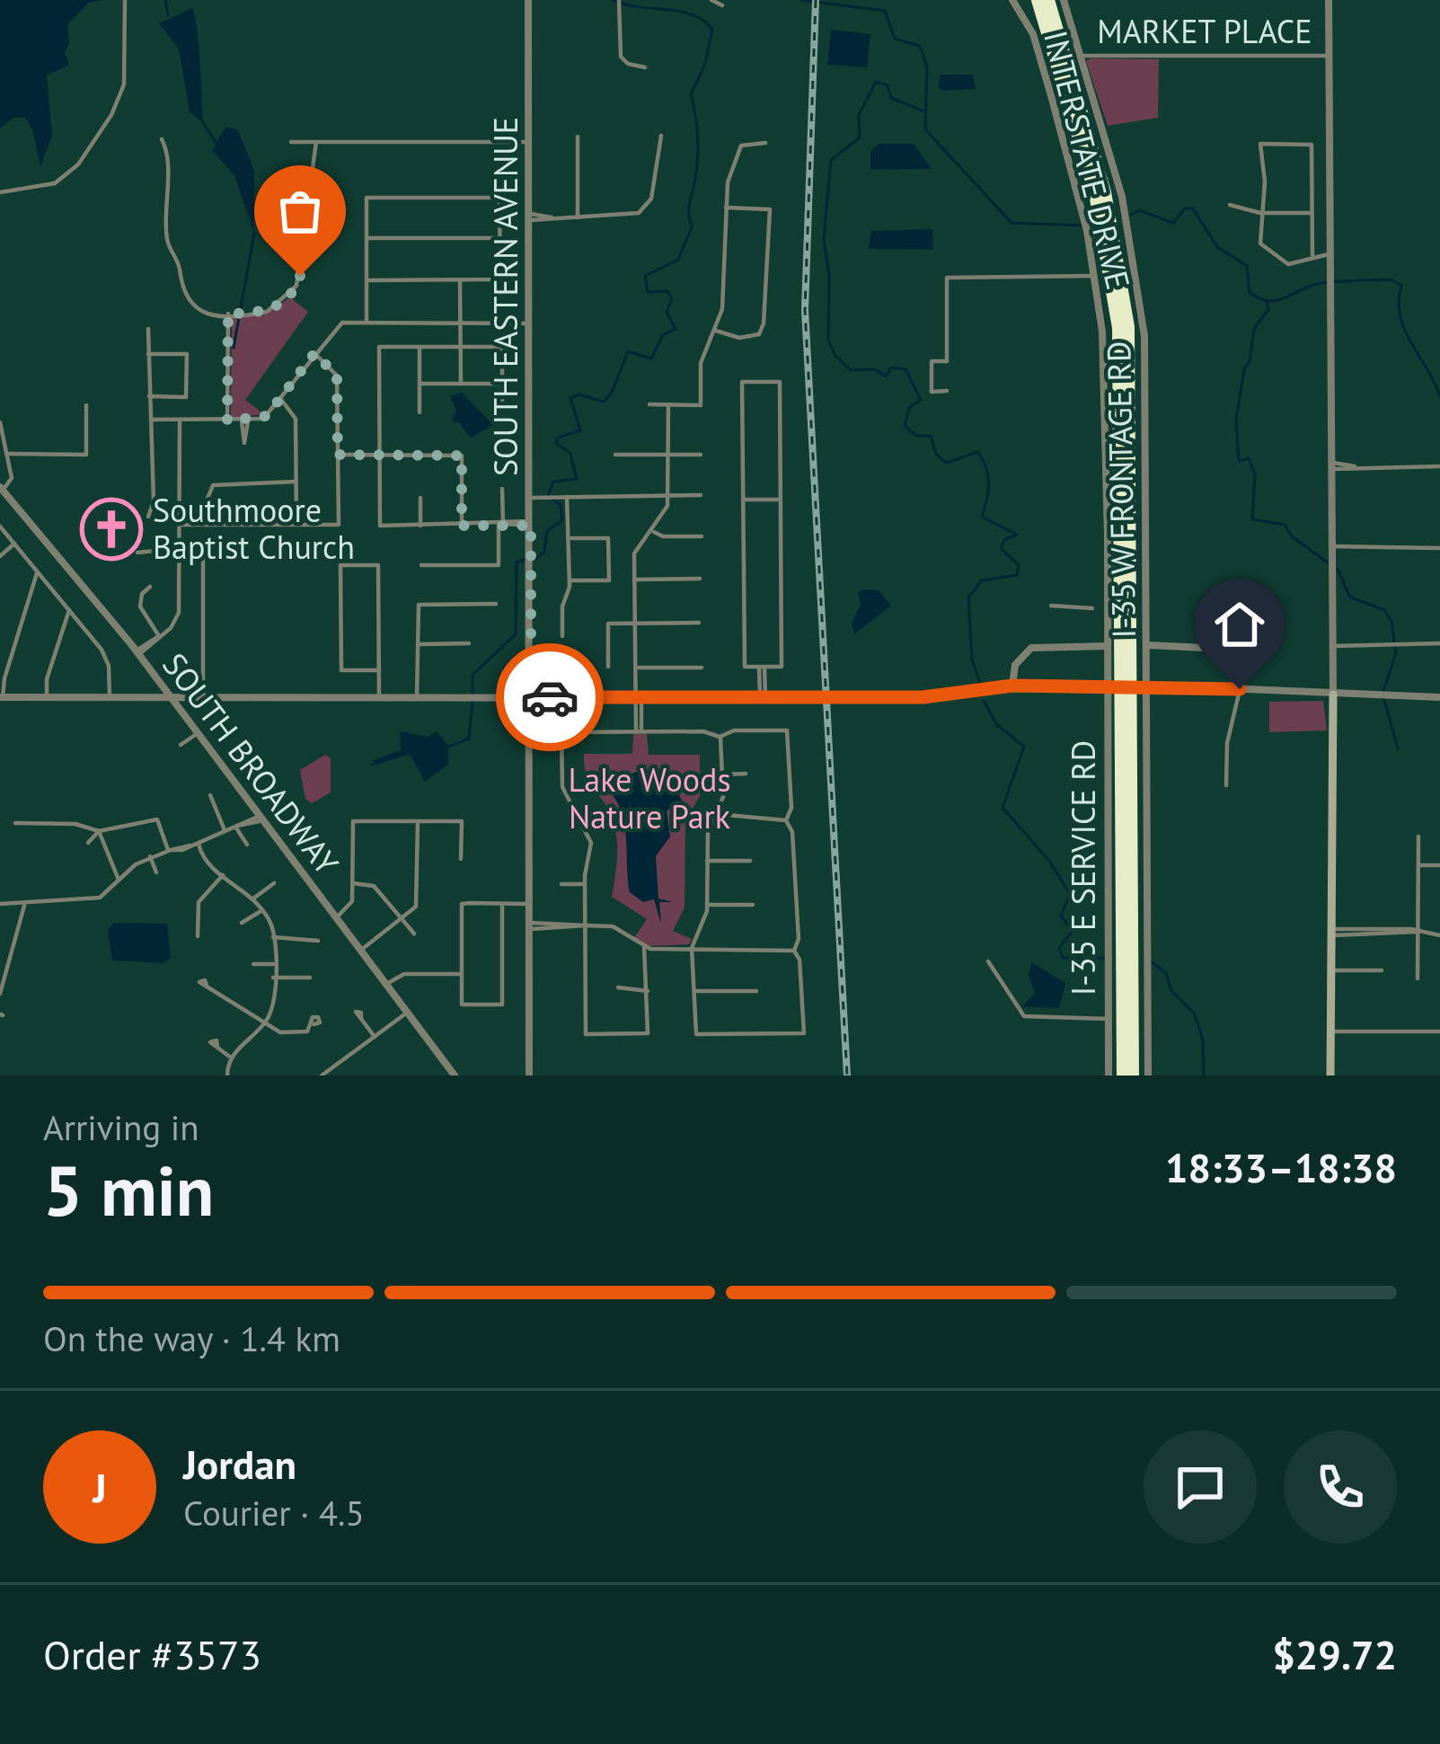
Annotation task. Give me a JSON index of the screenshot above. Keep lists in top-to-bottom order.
{
  "streets": {
    "street": [
      "MARKET PLACE",
      "INTERSTATE DRIVE",
      "SOUTH EASTERN AVENUE",
      "I-35 W FRONTAGE RD",
      "SOUTH BROADWAY",
      "I-35 E SERVICE RD"
    ]
  },
  "crossings": [
    ["MARKET PLACE", "I-35 W FRONTAGE RD"],
    ["INTERSTATE DRIVE", "I-35 E SERVICE RD"]
  ],
  "parks": ["Lake Woods Nature Park"],
  "places": {
    "church": ["Southmoore Baptist Church"]
  },
  "page": {
    "heading": ["5 min", "Arriving in", "18:33–18:38"],
    "panel": [
      "Jordan",
      "Courier · 4.5",
      "Order #3573",
      "$29.72"
    ],
    "bar": "On the way · 1.4 km",
    "round": "J"
  }
}
